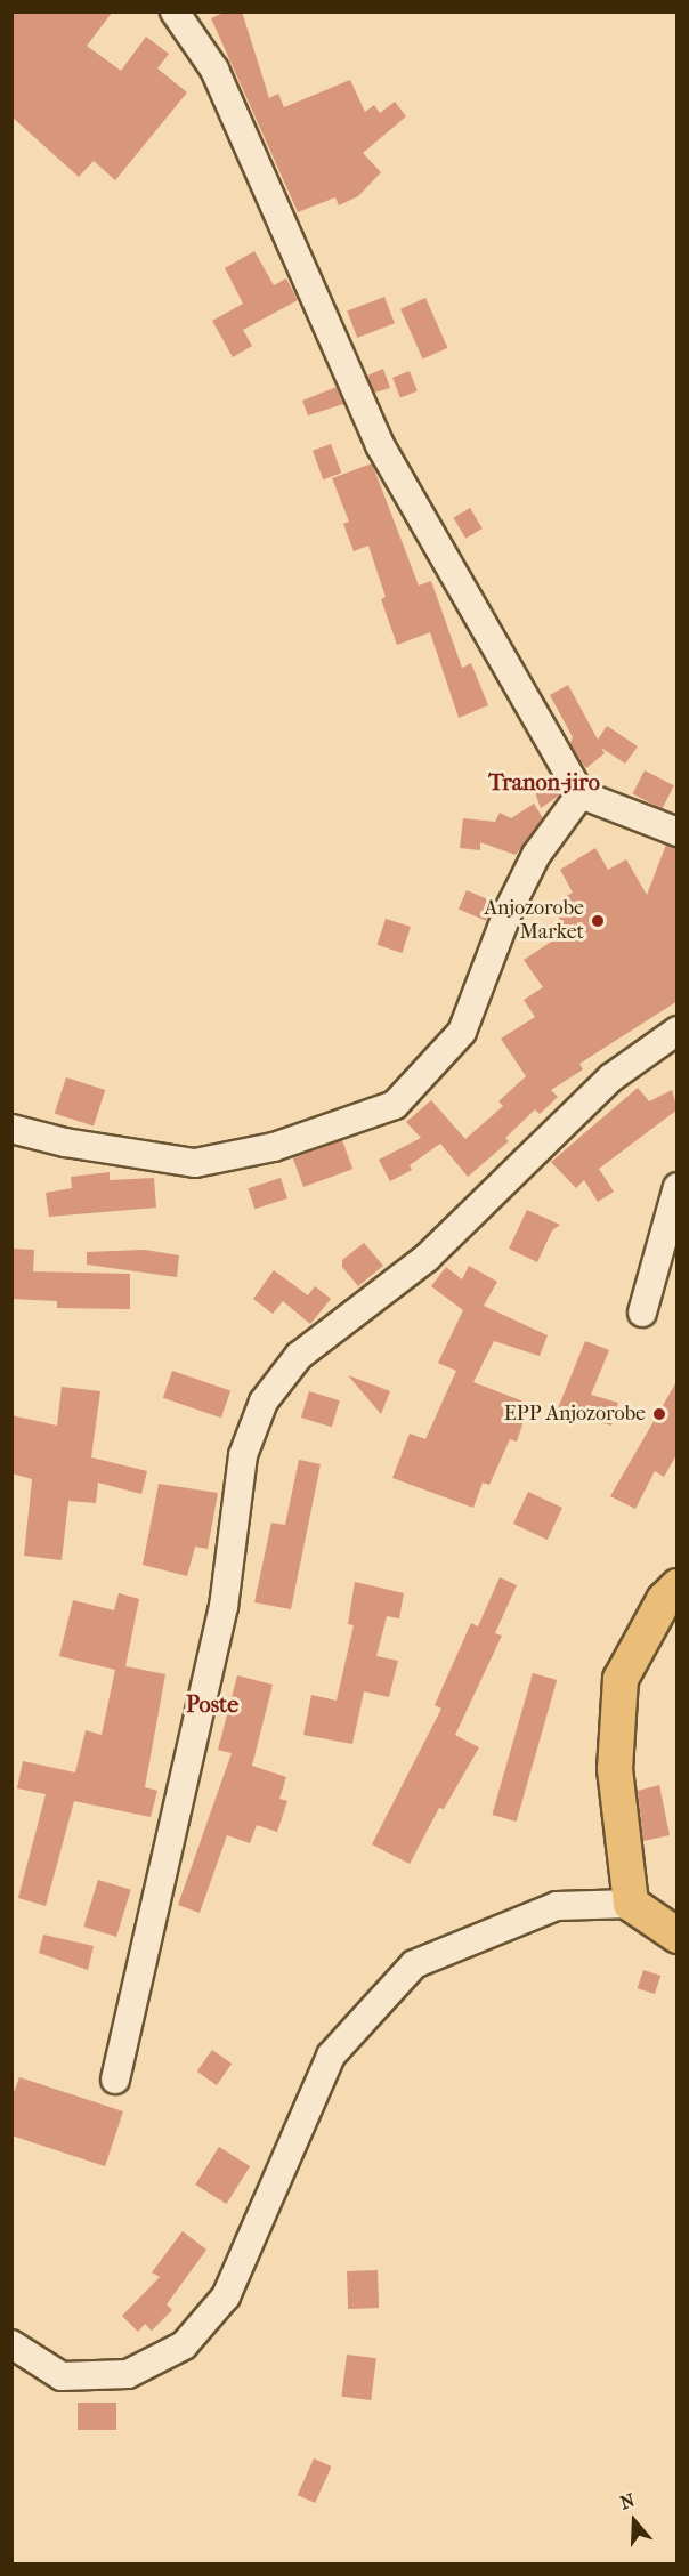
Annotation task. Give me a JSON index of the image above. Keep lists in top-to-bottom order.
{
  "districts": ["Tranon-jiro", "Poste"],
  "places": ["Anjozorobe Market", "EPP Anjozorobe"],
  "north": "top"
}
